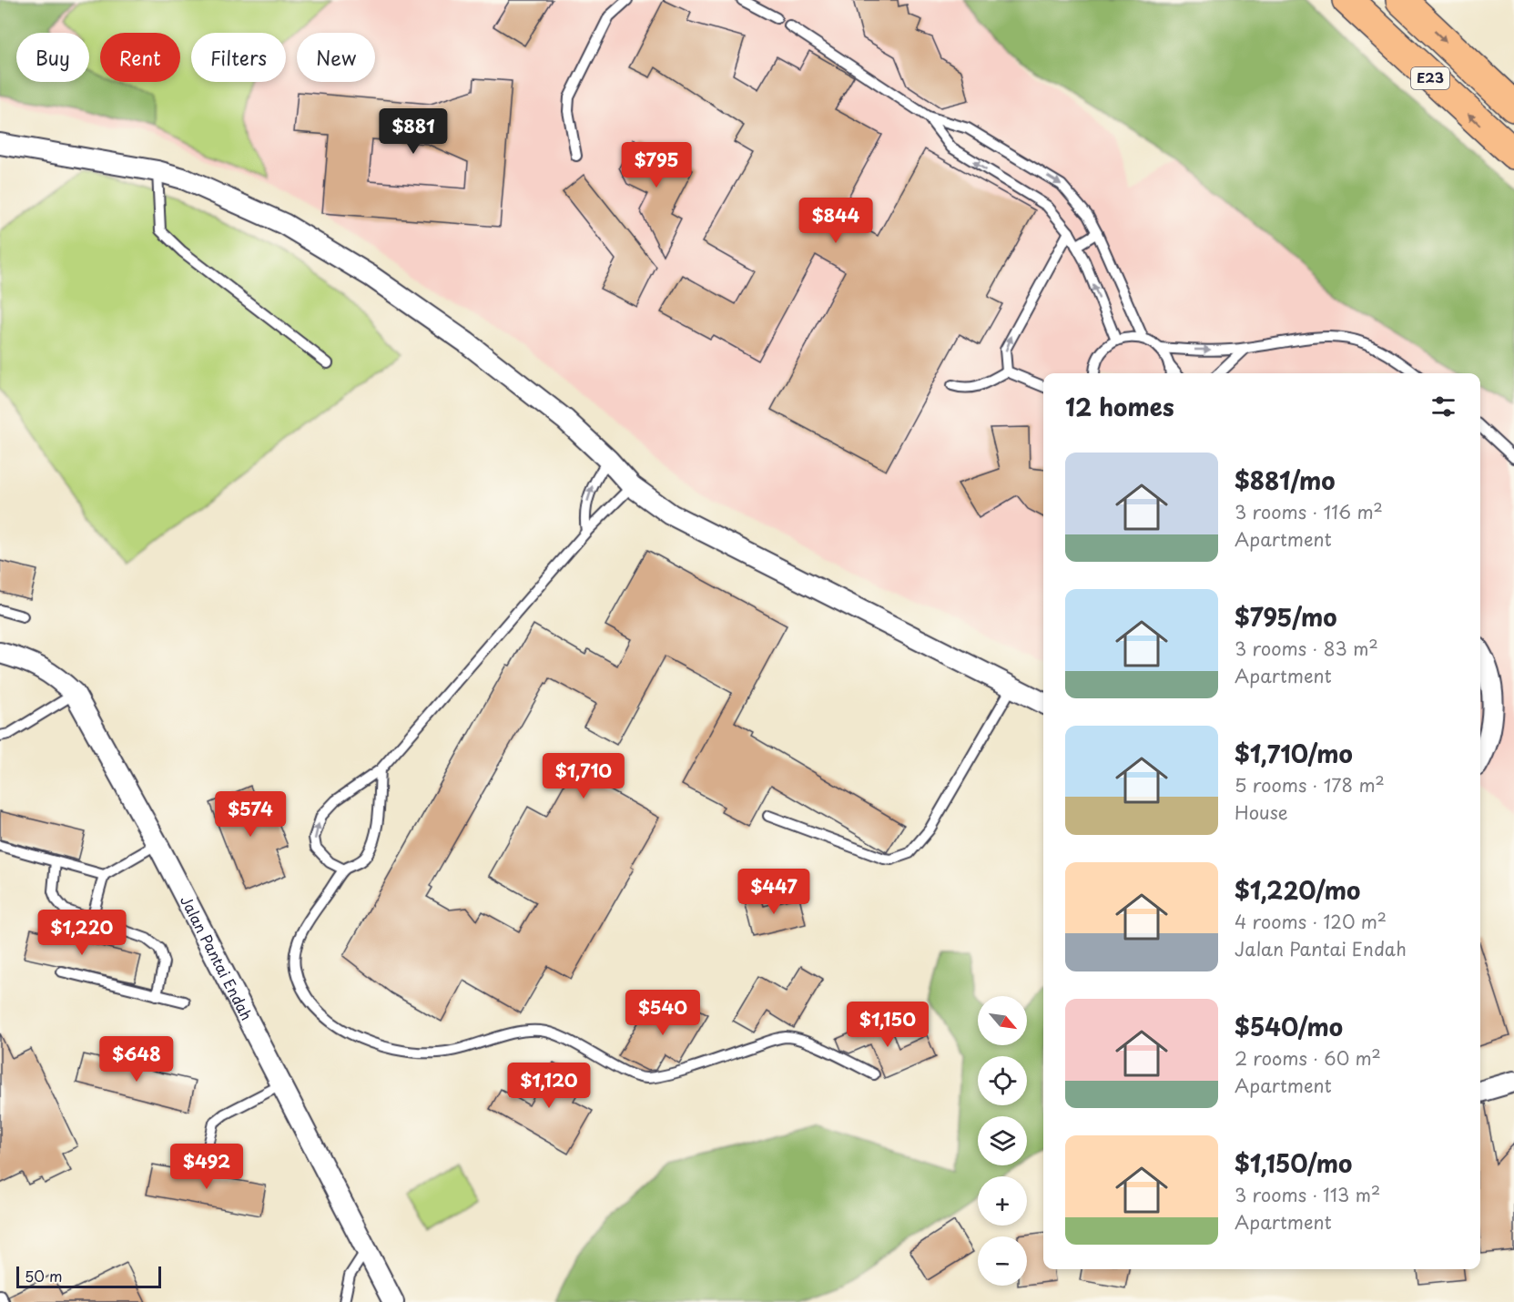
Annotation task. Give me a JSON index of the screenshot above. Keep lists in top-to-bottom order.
{
  "streets": {
    "highway": ["E23"],
    "street": ["Jalan Pantai Endah"]
  },
  "scale_bar": "50 m",
  "north": "bottom right",
  "page": {
    "chip": [
      "Buy",
      "Rent",
      "Filters",
      "New"
    ],
    "price": [
      "$881",
      "$795",
      "$844",
      "$1,710",
      "$574",
      "$447",
      "$1,220",
      "$540",
      "$1,150",
      "$648",
      "$1,120",
      "$492"
    ],
    "heading": "12 homes",
    "list": [
      {
        "name": "$881/mo",
        "note": "3 rooms · 116 m² · Apartment"
      },
      {
        "name": "$795/mo",
        "note": "3 rooms · 83 m² · Apartment"
      },
      {
        "name": "$1,710/mo",
        "note": "5 rooms · 178 m² · House"
      },
      {
        "name": "$1,220/mo",
        "note": "4 rooms · 120 m² · Jalan Pantai Endah"
      },
      {
        "name": "$540/mo",
        "note": "2 rooms · 60 m² · Apartment"
      },
      {
        "name": "$1,150/mo",
        "note": "3 rooms · 113 m² · Apartment"
      }
    ],
    "map_buttons": ["+", "−"],
    "scale": "50 m"
  }
}
